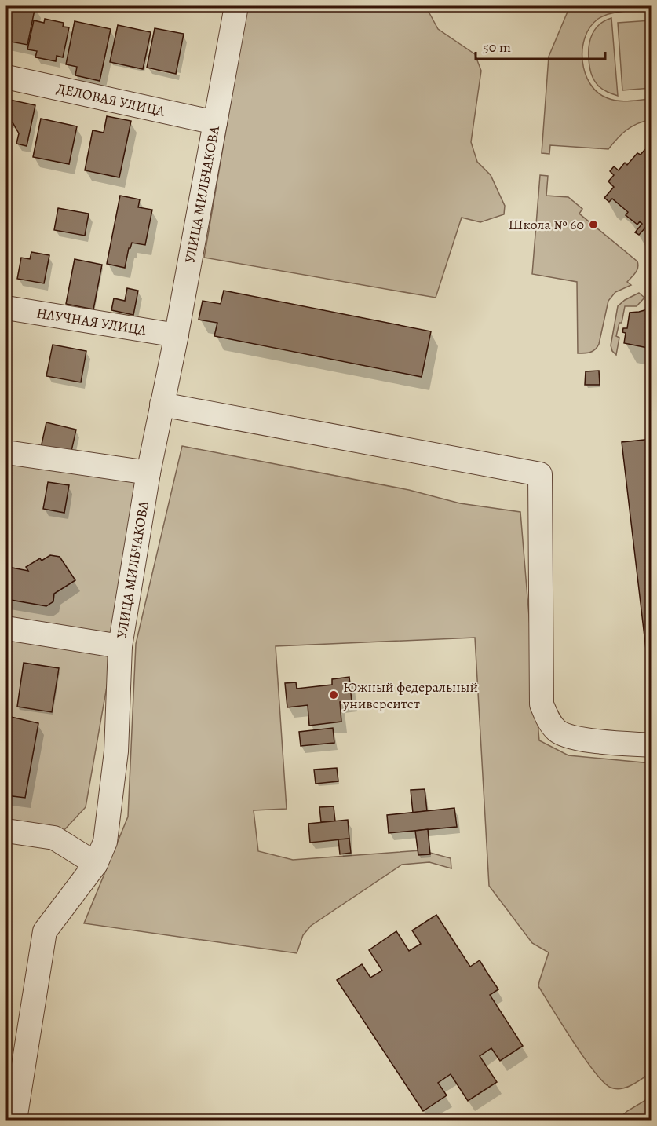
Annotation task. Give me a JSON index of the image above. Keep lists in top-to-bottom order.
{
  "streets": {
    "street": ["ДЕЛОВАЯ УЛИЦА", "УЛИЦА МИЛЬЧАКОВА", "НАУЧНАЯ УЛИЦА"]
  },
  "crossings": [
    ["ДЕЛОВАЯ УЛИЦА", "УЛИЦА МИЛЬЧАКОВА"],
    ["УЛИЦА МИЛЬЧАКОВА", "НАУЧНАЯ УЛИЦА"]
  ],
  "places": ["Школа № 60", "Южный федеральный университет"],
  "scale_bar": "50 m"
}
